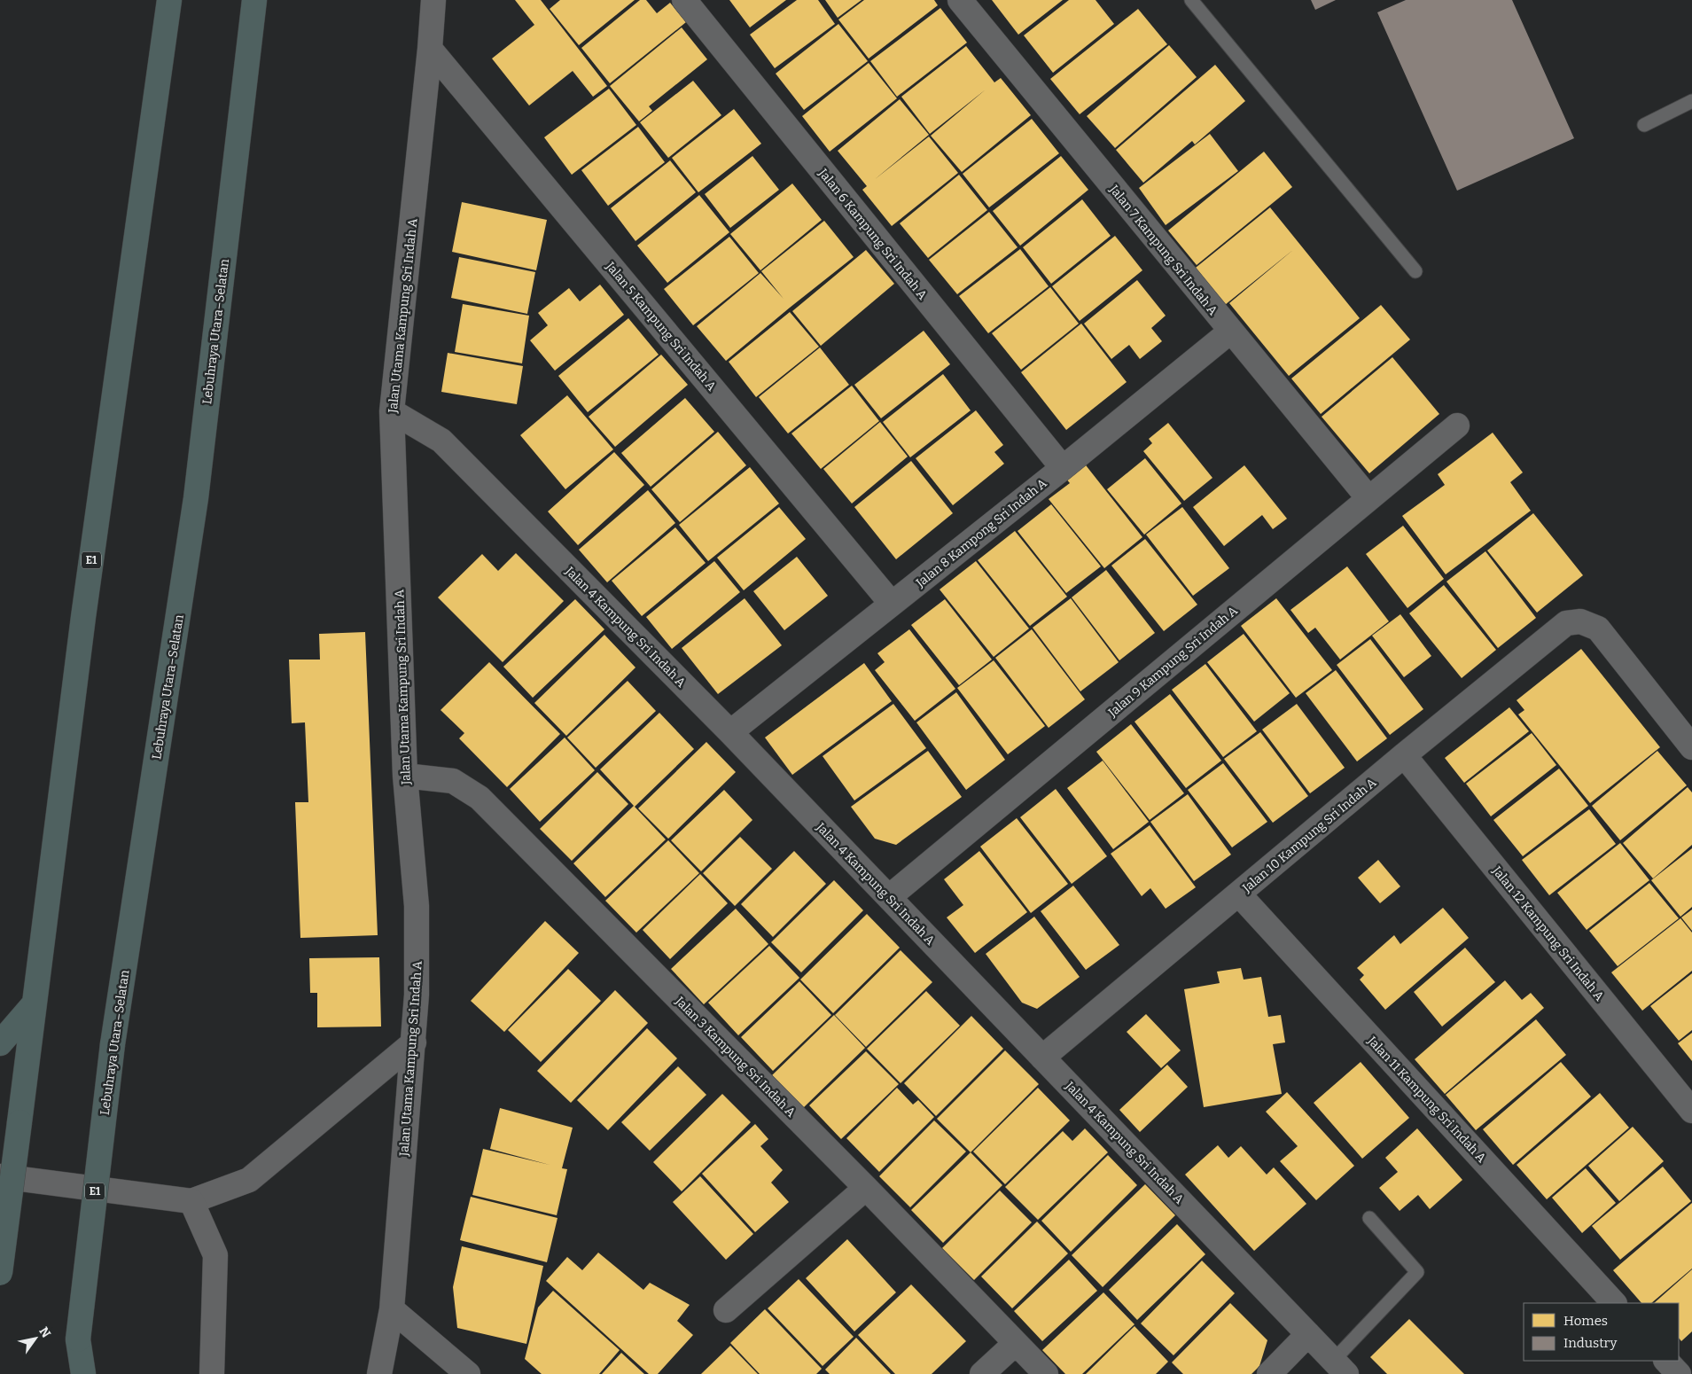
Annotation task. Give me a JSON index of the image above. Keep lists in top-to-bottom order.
{
  "streets": {
    "highway": ["Lebuhraya Utara–Selatan", "E1"],
    "street": [
      "Jalan 6 Kampung Sri Indah A",
      "Jalan 7 Kampung Sri Indah A",
      "Jalan Utama Kampung Sri Indah A",
      "Jalan 5 Kampung Sri Indah A",
      "Jalan 8 Kampong Sri Indah A",
      "Jalan 4 Kampung Sri Indah A",
      "Jalan 9 Kampung Sri Indah A",
      "Jalan 10 Kampung Sri Indah A",
      "Jalan 12 Kampung Sri Indah A",
      "Jalan 3 Kampung Sri Indah A",
      "Jalan 11 Kampung Sri Indah A"
    ]
  },
  "crossings": [
    ["Jalan 6 Kampung Sri Indah A", "Jalan 8 Kampong Sri Indah A"],
    ["Jalan 7 Kampung Sri Indah A", "Jalan 8 Kampong Sri Indah A"],
    ["Jalan 7 Kampung Sri Indah A", "Jalan 9 Kampung Sri Indah A"],
    ["Jalan Utama Kampung Sri Indah A", "Jalan 5 Kampung Sri Indah A"],
    ["Jalan Utama Kampung Sri Indah A", "Jalan 4 Kampung Sri Indah A"],
    ["Jalan Utama Kampung Sri Indah A", "Jalan 3 Kampung Sri Indah A"],
    ["Jalan 5 Kampung Sri Indah A", "Jalan 8 Kampong Sri Indah A"],
    ["Jalan 8 Kampong Sri Indah A", "Jalan 4 Kampung Sri Indah A"],
    ["Jalan 4 Kampung Sri Indah A", "Jalan 9 Kampung Sri Indah A"],
    ["Jalan 4 Kampung Sri Indah A", "Jalan 10 Kampung Sri Indah A"],
    ["Jalan 10 Kampung Sri Indah A", "Jalan 12 Kampung Sri Indah A"],
    ["Jalan 10 Kampung Sri Indah A", "Jalan 11 Kampung Sri Indah A"]
  ],
  "legend": ["Homes", "Industry"],
  "north": "top right"
}
